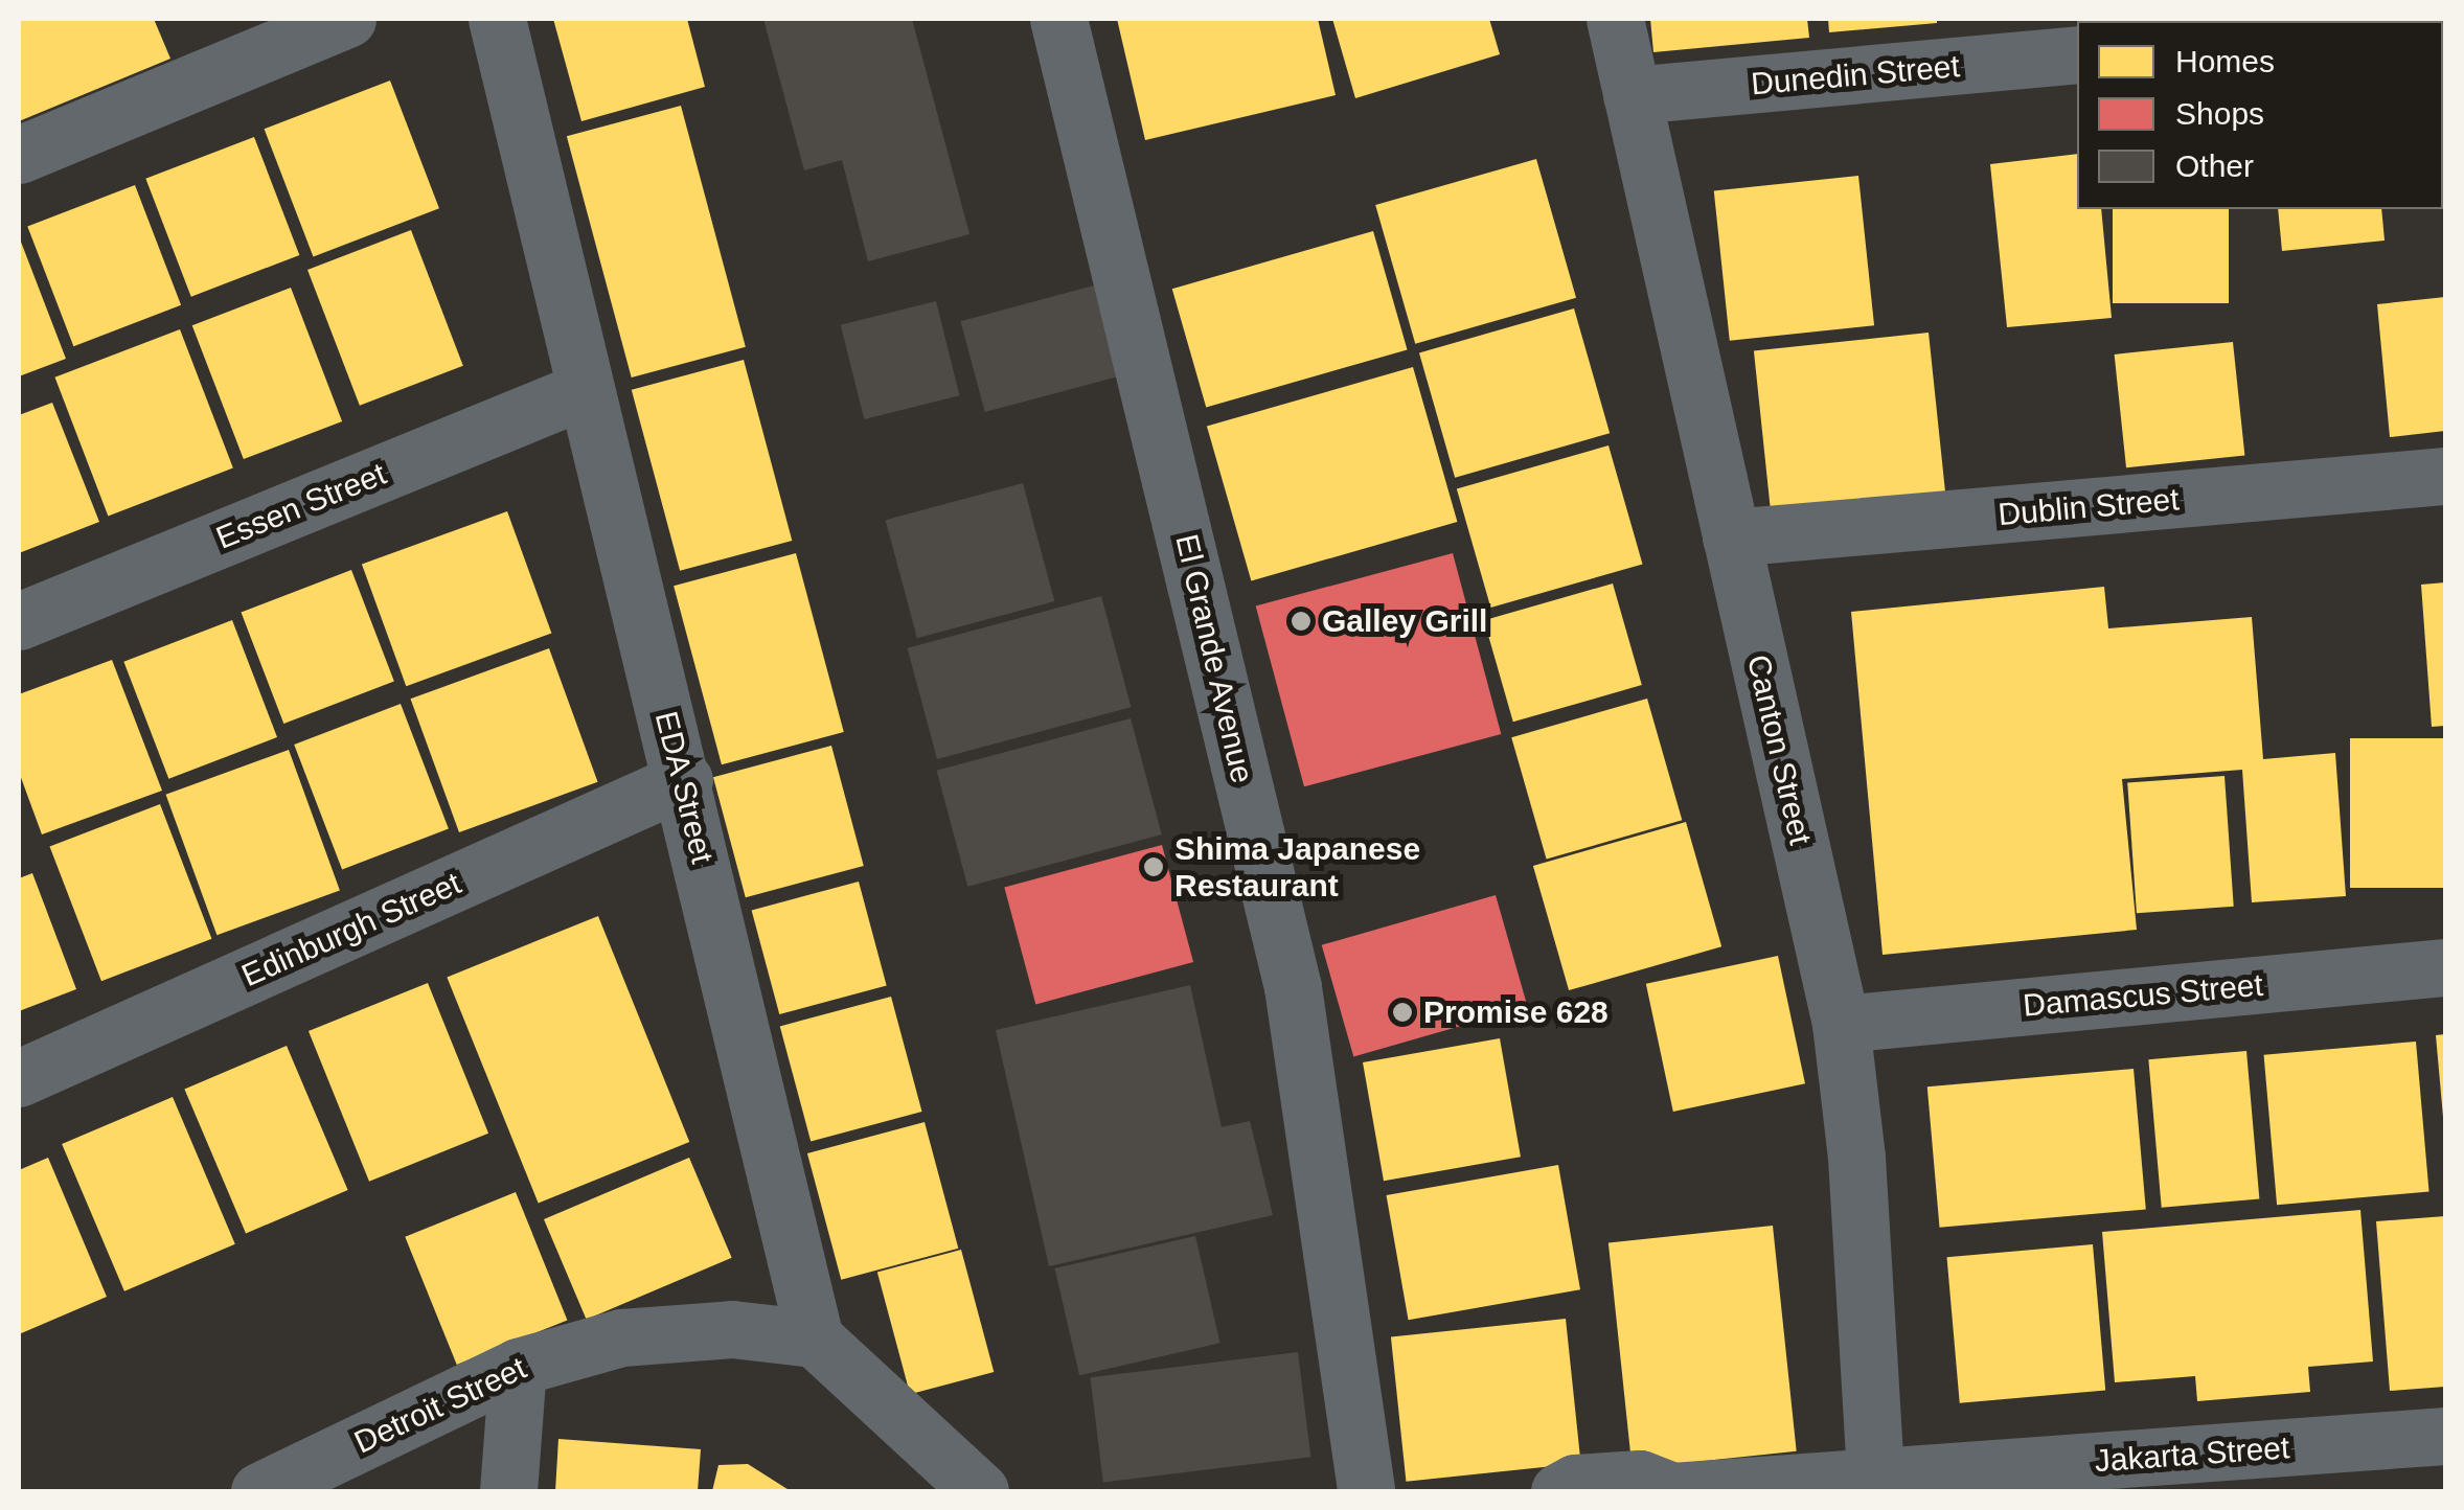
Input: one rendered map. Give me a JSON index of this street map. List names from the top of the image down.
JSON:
{
  "streets": {
    "street": [
      "Dunedin Street",
      "Essen Street",
      "Dublin Street",
      "El Grande Avenue",
      "Canton Street",
      "EDA Street",
      "Edinburgh Street",
      "Damascus Street",
      "Detroit Street",
      "Jakarta Street"
    ]
  },
  "crossings": [
    ["Dunedin Street", "Canton Street"],
    ["Essen Street", "EDA Street"],
    ["Dublin Street", "Canton Street"],
    ["Canton Street", "Damascus Street"],
    ["Canton Street", "Jakarta Street"],
    ["EDA Street", "Edinburgh Street"],
    ["EDA Street", "Detroit Street"]
  ],
  "places": ["Galley Grill", "Shima Japanese Restaurant", "Promise 628"],
  "legend": ["Homes", "Shops", "Other"]
}
